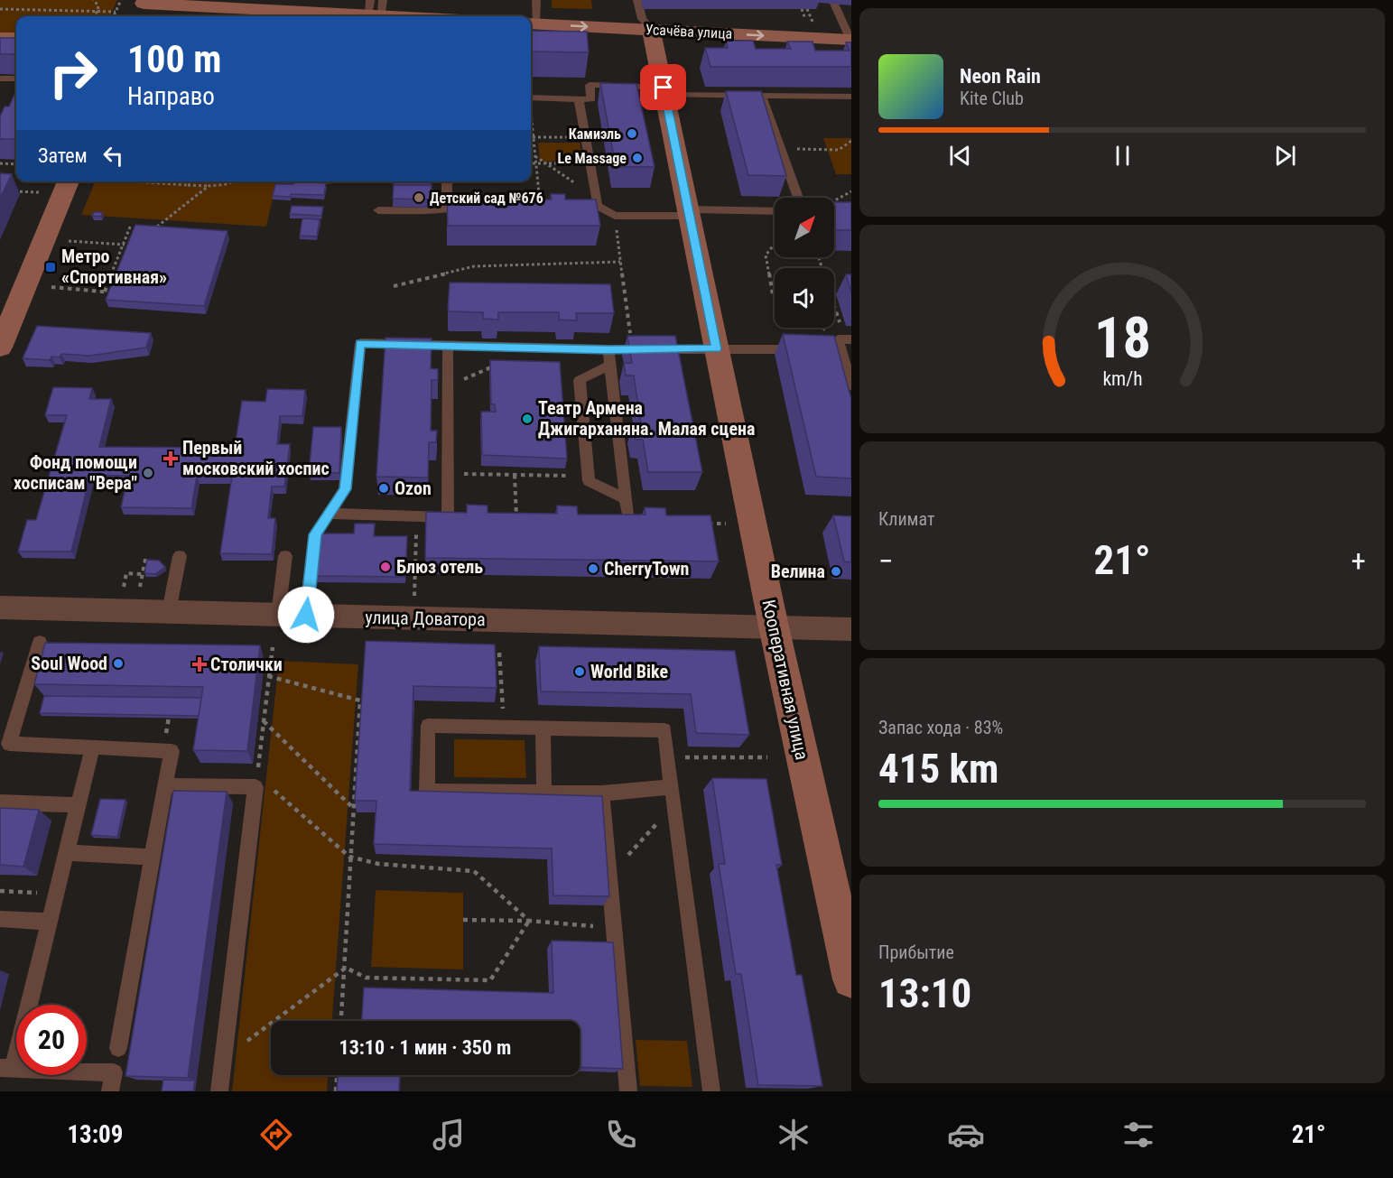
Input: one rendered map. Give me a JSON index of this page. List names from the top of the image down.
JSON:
{
  "streets": {
    "street": ["Усачёва улица", "улица Доватора", "Кооперативная улица"]
  },
  "crossings": [
    ["Усачёва улица", "Кооперативная улица"],
    ["улица Доватора", "Кооперативная улица"]
  ],
  "one_way": ["Усачёва улица"],
  "places": {
    "other": [
      "Камиэль",
      "Le Massage",
      "Детский сад №676",
      "Театр Армена Джигарханяна. Малая сцена",
      "Фонд помощи хосписам \"Вера\"",
      "Ozon",
      "Блюз отель",
      "CherryTown",
      "Велина",
      "Soul Wood",
      "World Bike"
    ],
    "transit": ["Метро «Спортивная»"],
    "health": ["Первый московский хоспис", "Столички"]
  },
  "north": "top right",
  "page": {
    "turn": ["100 m", "Направо"],
    "song": ["Neon Rain", "Kite Club"],
    "then": "Затем",
    "tile": [
      "Климат",
      ["Запас хода · 83%", "415 km"],
      ["Прибытие", "13:10"]
    ],
    "heat": ["−", "21°", "+"],
    "limit": "20",
    "trip": "13:10 · 1 мин · 350 m",
    "tabs": ["13:09", "21°"],
    "gauge": ["18", "km/h"]
  }
}
